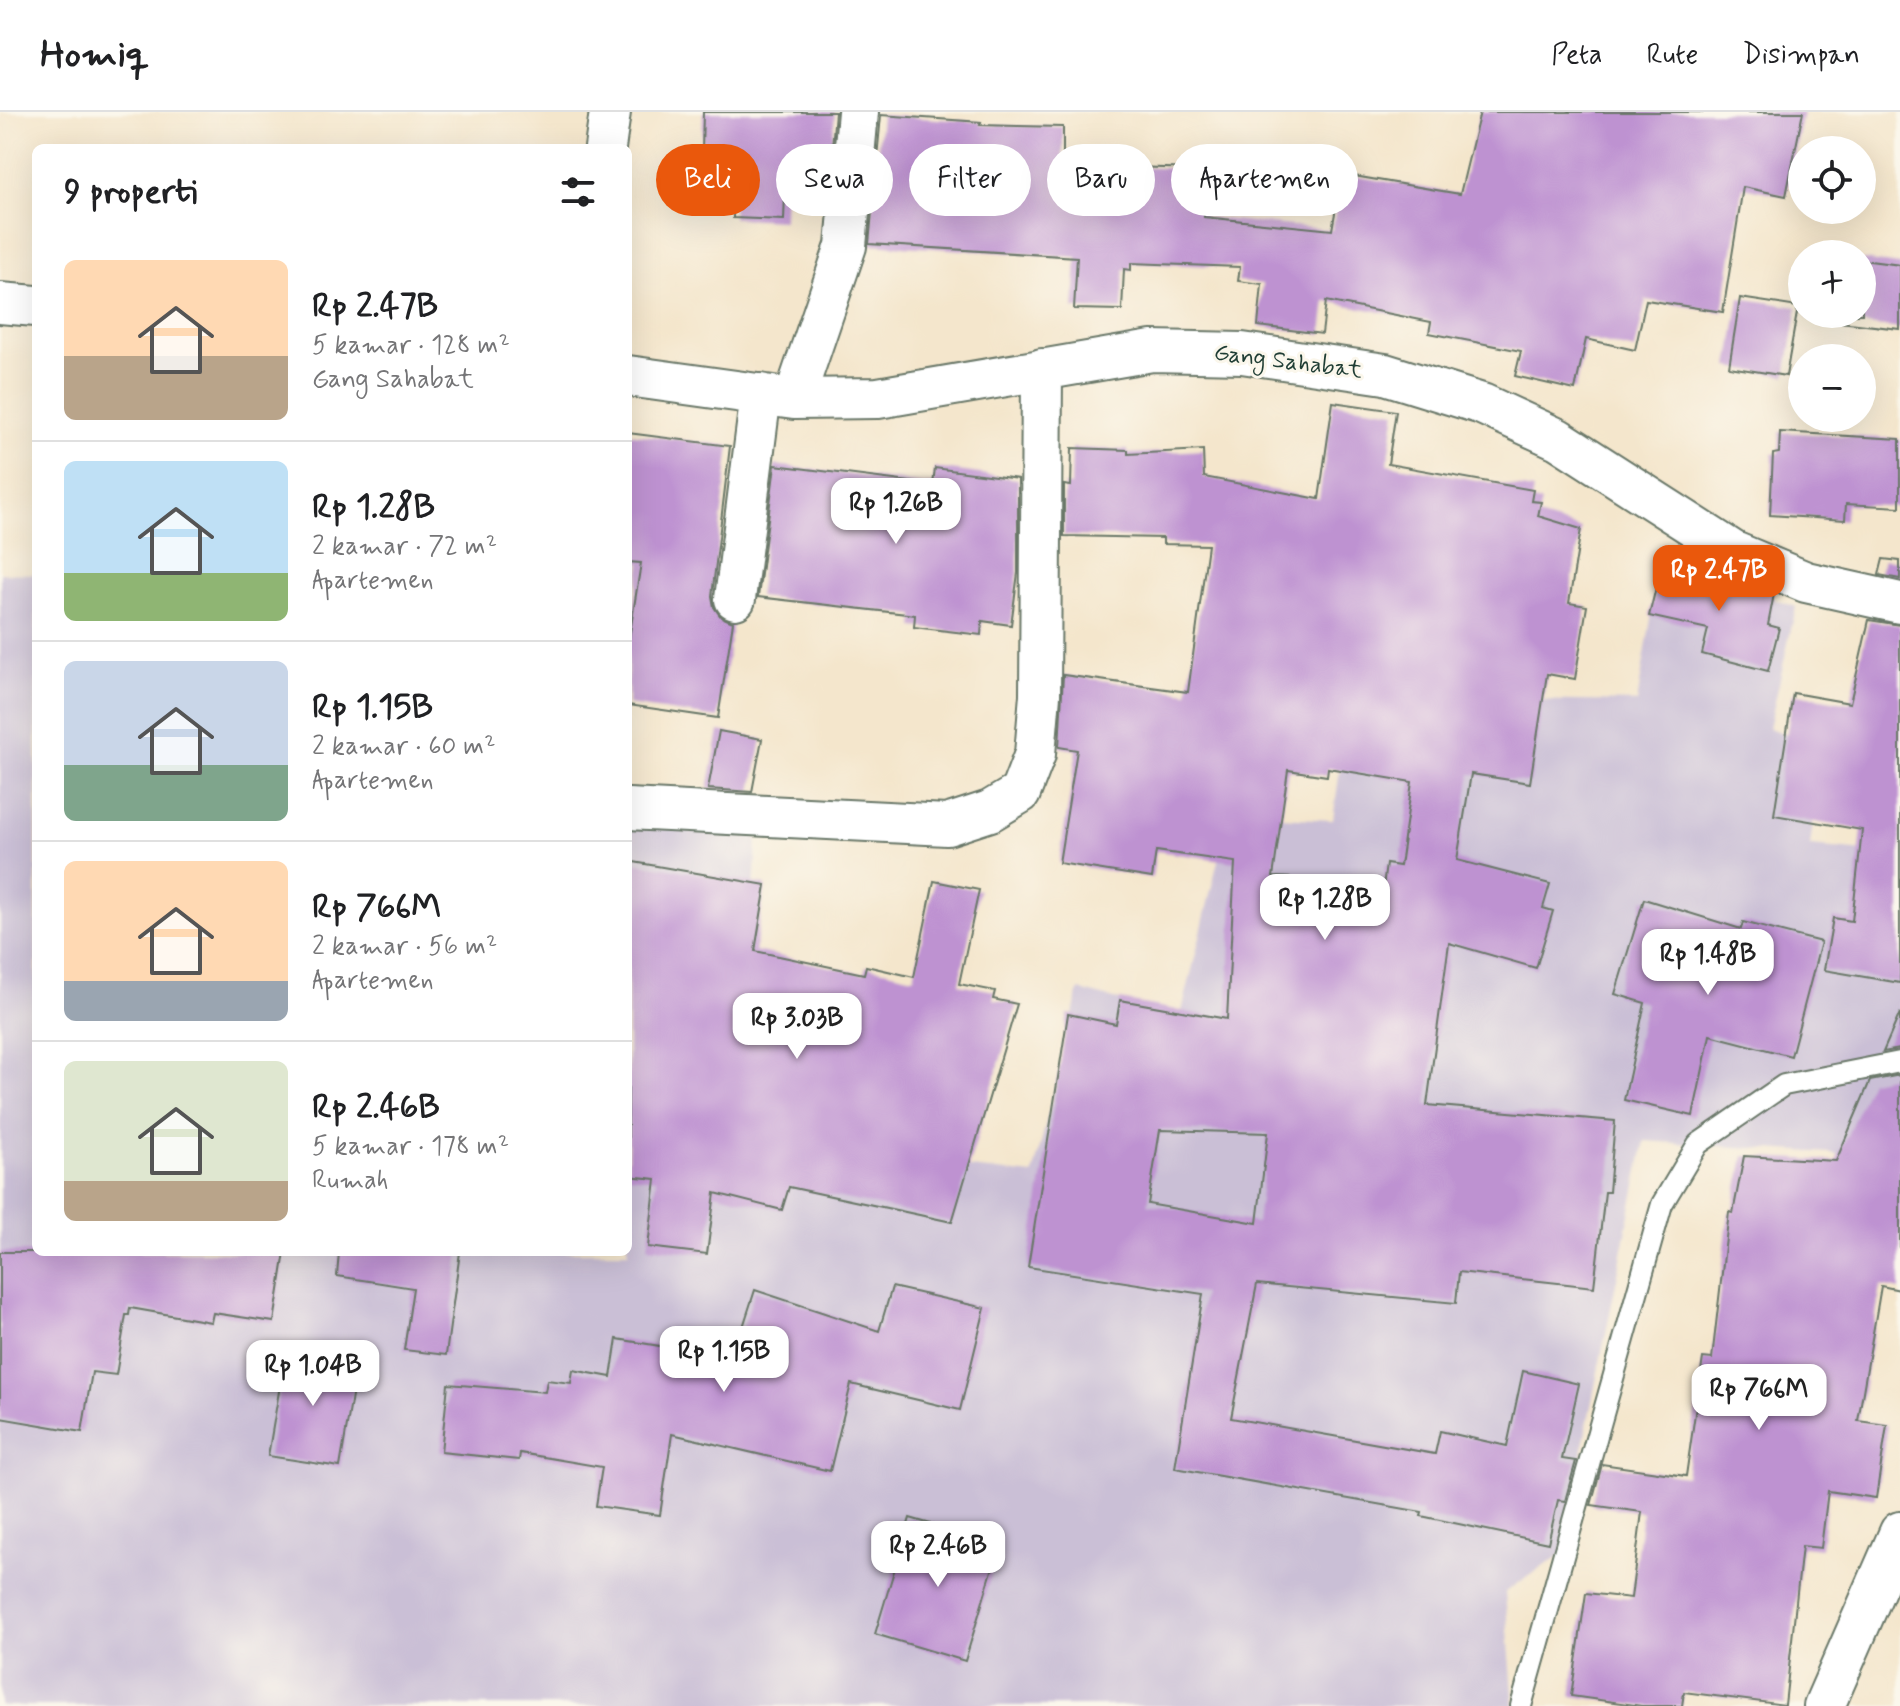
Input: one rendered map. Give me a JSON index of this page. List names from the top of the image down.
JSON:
{
  "streets": {
    "street": ["Gang Sahabat"]
  },
  "page": {
    "header": "Homiq",
    "nav": ["Peta", "Rute", "Disimpan"],
    "map_buttons": ["+", "−"],
    "chip": [
      "Beli",
      "Sewa",
      "Filter",
      "Baru",
      "Apartemen"
    ],
    "heading": "9 properti",
    "list": [
      {
        "name": "Rp 2.47B",
        "note": "5 kamar · 128 m² · Gang Sahabat"
      },
      {
        "name": "Rp 1.28B",
        "note": "2 kamar · 72 m² · Apartemen"
      },
      {
        "name": "Rp 1.15B",
        "note": "2 kamar · 60 m² · Apartemen"
      },
      {
        "name": "Rp 766M",
        "note": "2 kamar · 56 m² · Apartemen"
      },
      {
        "name": "Rp 2.46B",
        "note": "5 kamar · 178 m² · Rumah"
      }
    ],
    "price": [
      "Rp 1.26B",
      "Rp 2.47B",
      "Rp 1.28B",
      "Rp 1.48B",
      "Rp 3.03B",
      "Rp 1.15B",
      "Rp 1.04B",
      "Rp 766M",
      "Rp 2.46B"
    ]
  }
}
